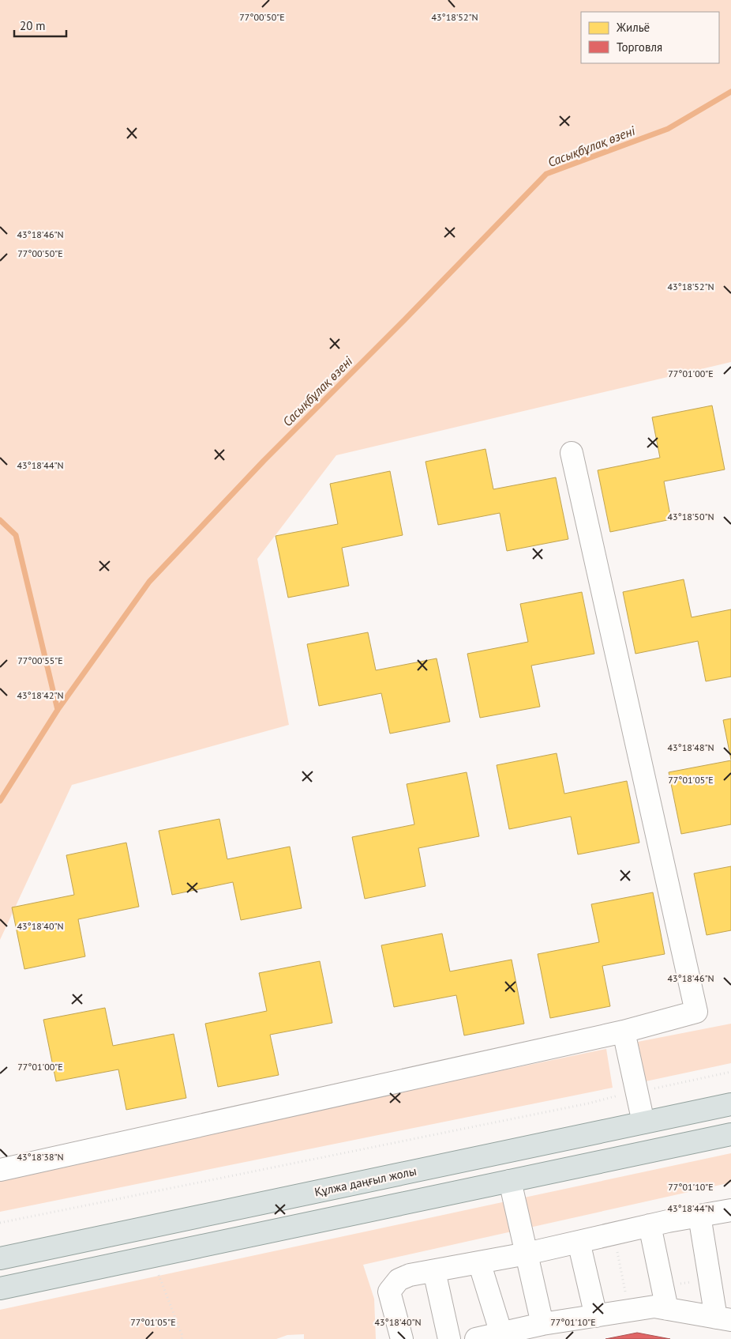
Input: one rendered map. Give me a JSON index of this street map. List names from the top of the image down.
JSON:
{
  "streets": {
    "main road": ["Құлжа даңғыл жолы"]
  },
  "water": ["Сасықбұлақ өзені"],
  "legend": ["Жильё", "Торговля"],
  "scale_bar": "20 m",
  "coordinates": [
    "77°00'50\"E",
    "43°18'52\"N",
    "43°18'46\"N",
    "77°01'00\"E",
    "43°18'44\"N",
    "43°18'50\"N",
    "77°00'55\"E",
    "43°18'42\"N",
    "43°18'48\"N",
    "77°01'05\"E",
    "43°18'40\"N",
    "43°18'38\"N",
    "77°01'10\"E"
  ]
}
